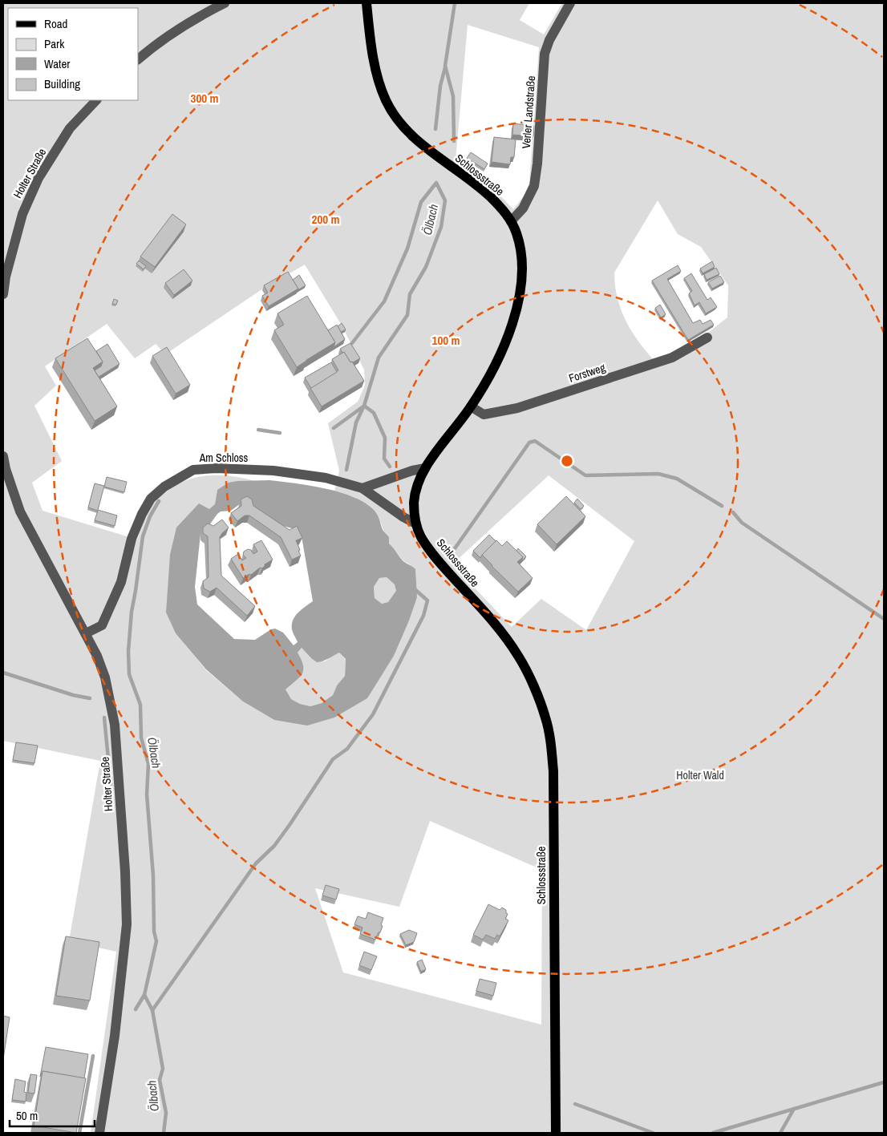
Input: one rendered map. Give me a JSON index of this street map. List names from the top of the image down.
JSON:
{
  "streets": {
    "main road": ["Schlossstraße"],
    "street": [
      "Verler Landstraße",
      "Holter Straße",
      "Forstweg",
      "Am Schloss"
    ]
  },
  "crossings": [
    ["Verler Landstraße", "Schlossstraße"],
    ["Holter Straße", "Am Schloss"],
    ["Schlossstraße", "Forstweg"],
    ["Schlossstraße", "Am Schloss"]
  ],
  "water": ["Ölbach"],
  "parks": ["Holter Wald"],
  "legend": [
    "Road",
    "Park",
    "Water",
    "Building"
  ],
  "scale_bar": "50 m",
  "rings": ["300 m", "200 m", "100 m"]
}
